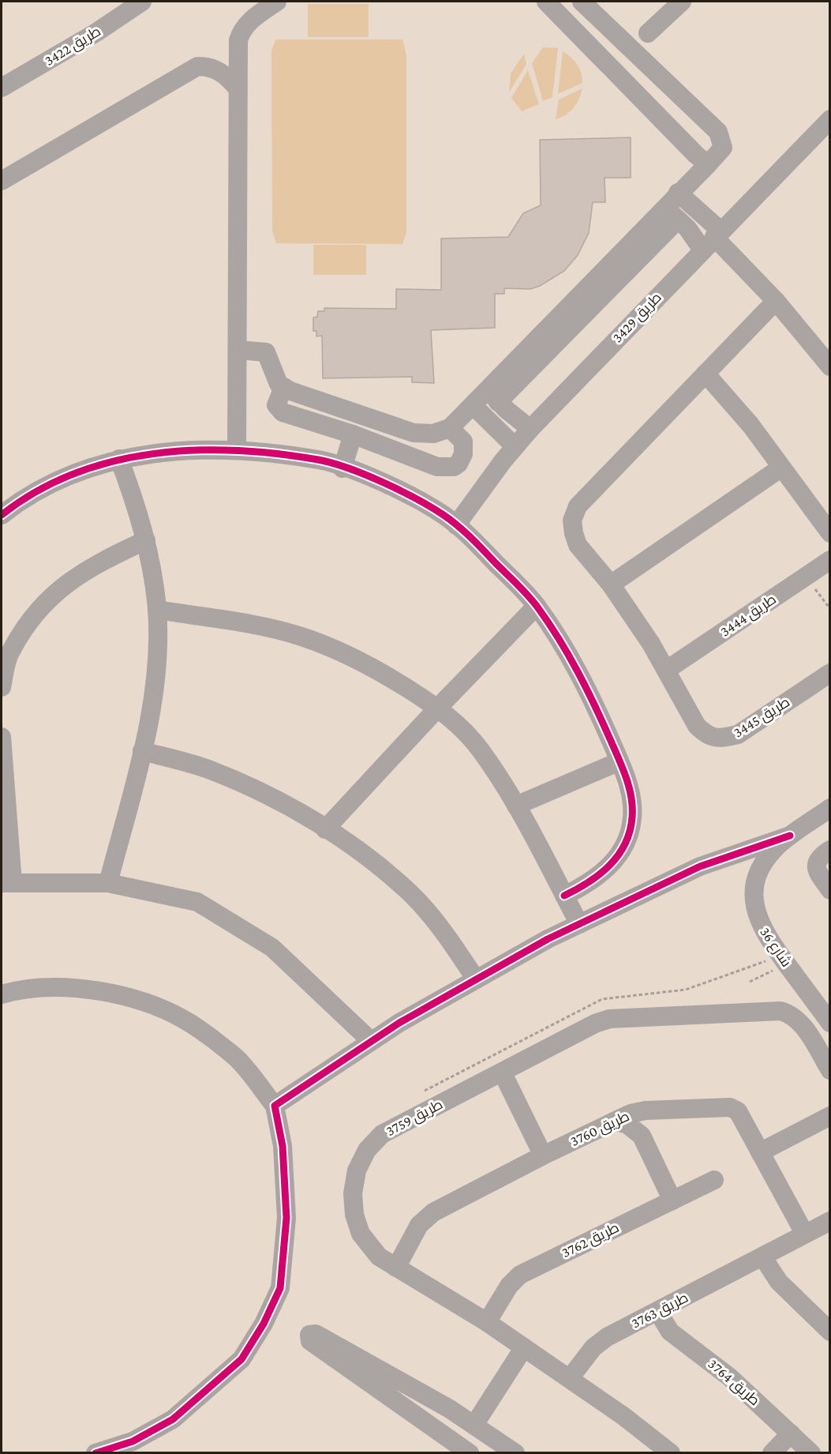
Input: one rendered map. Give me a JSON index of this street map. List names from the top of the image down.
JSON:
{
  "streets": {
    "street": [
      "طريق 3422",
      "طريق 3429",
      "طريق 3444",
      "طريق 3445",
      "شارع 36",
      "طريق 3759",
      "طريق 3760",
      "طريق 3762",
      "طريق 3763",
      "طريق 3764"
    ]
  },
  "crossings": [
    ["طريق 3444", "طريق 3445"],
    ["طريق 3759", "طريق 3760"],
    ["طريق 3759", "طريق 3762"],
    ["طريق 3759", "طريق 3763"],
    ["طريق 3760", "طريق 3763"],
    ["طريق 3763", "طريق 3764"]
  ]
}
